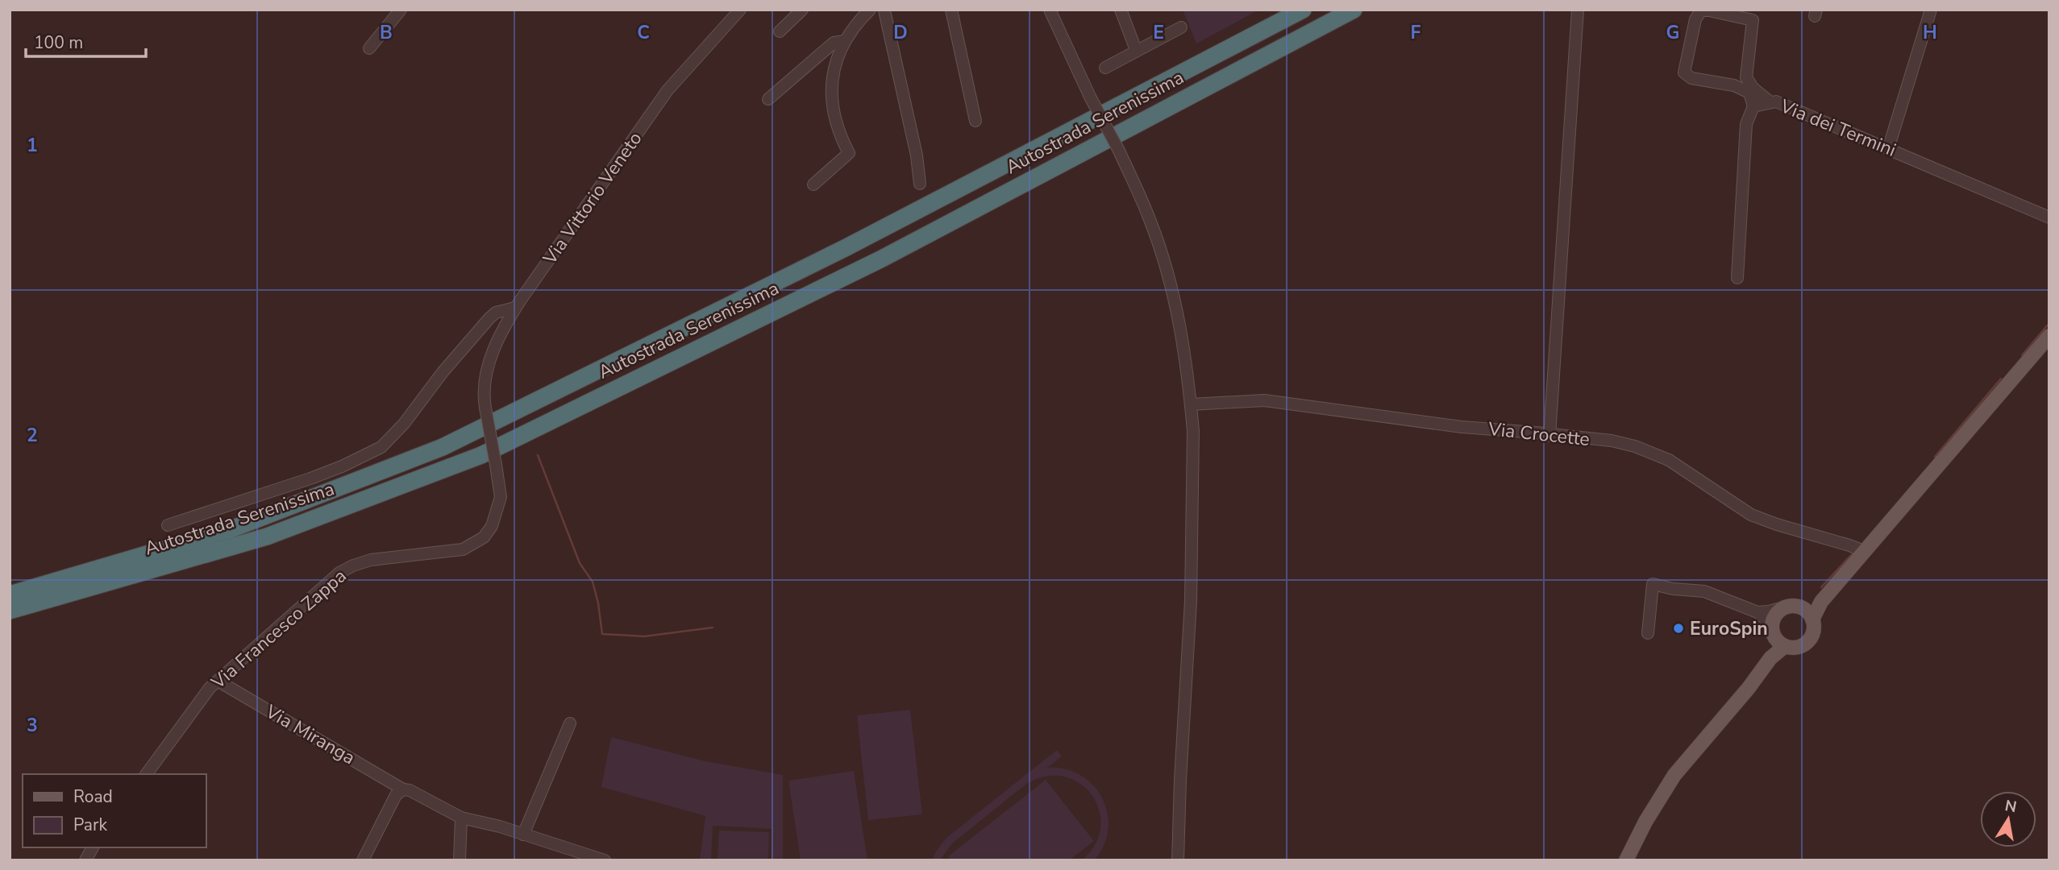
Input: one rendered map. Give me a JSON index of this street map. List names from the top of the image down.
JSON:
{
  "streets": {
    "highway": ["Autostrada Serenissima"],
    "street": [
      "Via dei Termini",
      "Via Vittorio Veneto",
      "Via Crocette",
      "Via Francesco Zappa",
      "Via Miranga"
    ]
  },
  "crossings": [
    ["Via Vittorio Veneto", "Via Francesco Zappa"],
    ["Via Francesco Zappa", "Via Miranga"]
  ],
  "places": ["EuroSpin"],
  "legend": ["Road", "Park"],
  "scale_bar": "100 m",
  "north": "top",
  "grid": {
    "columns": [
      "B",
      "C",
      "D",
      "E",
      "F",
      "G",
      "H"
    ],
    "rows": ["1", "2", "3"]
  }
}
